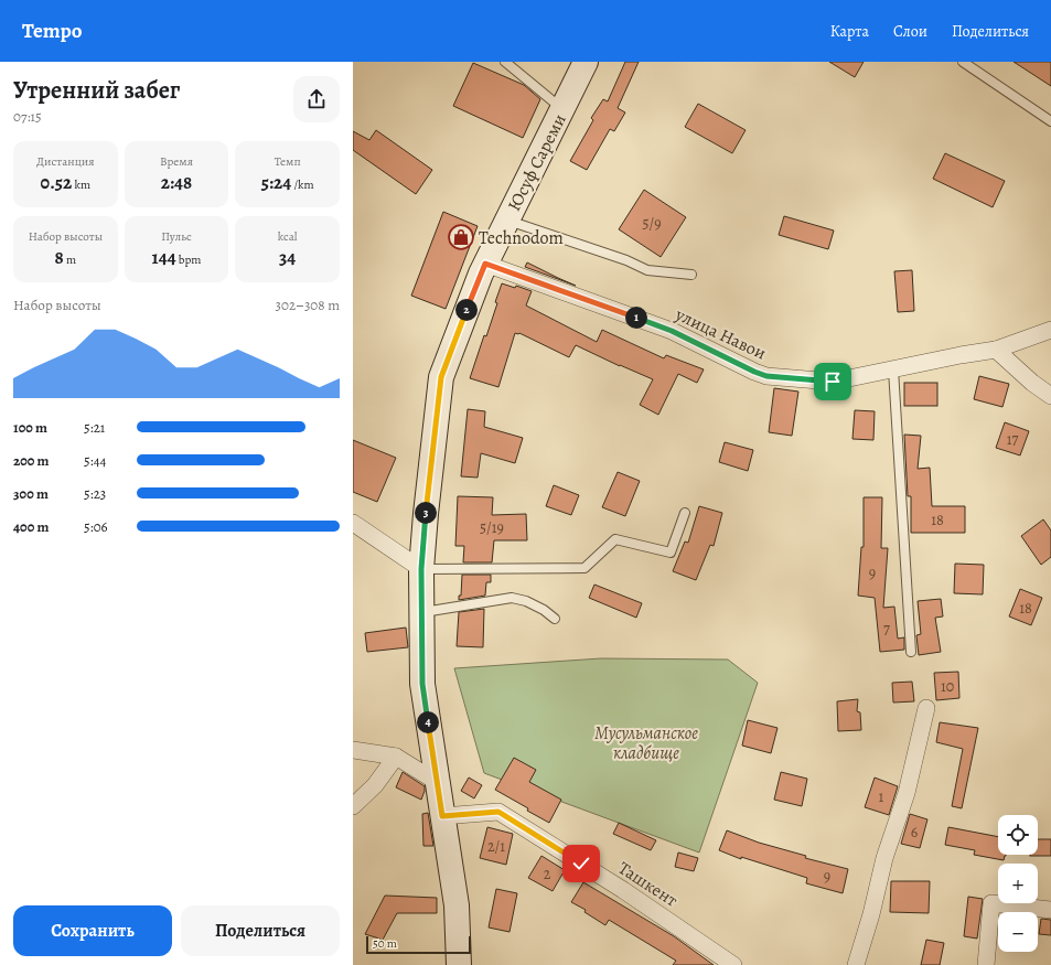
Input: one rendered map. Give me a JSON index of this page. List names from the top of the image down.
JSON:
{
  "streets": {
    "main road": ["Юсуф Сареми"],
    "street": ["улица Навои", "Ташкент"]
  },
  "crossings": [
    ["Юсуф Сареми", "улица Навои"],
    ["Юсуф Сареми", "Ташкент"]
  ],
  "parks": ["Мусульманское кладбище"],
  "places": {
    "shop": ["Technodom"]
  },
  "house_numbers": [
    "5/9",
    "17",
    "18",
    "5/19",
    "9",
    "18",
    "7",
    "10",
    "1",
    "6",
    "2/1",
    "2",
    "9"
  ],
  "scale_bar": "50 m",
  "page": {
    "header": "Tempo",
    "nav": ["Карта", "Слои", "Поделиться"],
    "heading": ["Утренний забег", "07:15"],
    "stats": [
      ["Дистанция", "0.52 km"],
      ["Время", "2:48"],
      ["Темп", "5:24 /km"],
      ["Набор высоты", "8 m"],
      ["Пульс", "144 bpm"],
      ["kcal", "34"]
    ],
    "chart": ["Набор высоты", "302–308 m"],
    "pins": [
      "2",
      "1",
      "3",
      "4"
    ],
    "list": [
      {
        "name": "100 m",
        "note": "5:21"
      },
      {
        "name": "200 m",
        "note": "5:44"
      },
      {
        "name": "300 m",
        "note": "5:23"
      },
      {
        "name": "400 m",
        "note": "5:06"
      }
    ],
    "map_buttons": ["+", "−"],
    "buttons": ["Сохранить", "Поделиться"],
    "scale": "50 m"
  }
}
